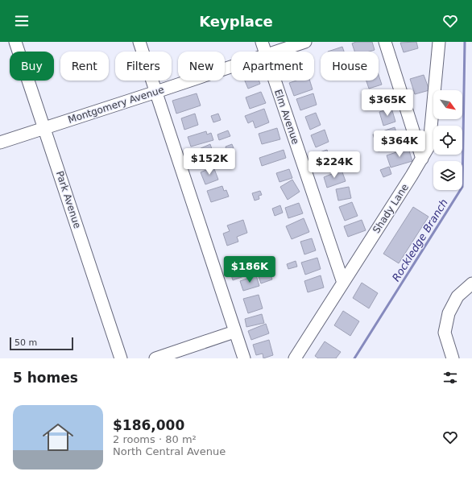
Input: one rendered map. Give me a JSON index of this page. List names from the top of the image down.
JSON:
{
  "streets": {
    "street": [
      "Montgomery Avenue",
      "Elm Avenue",
      "Park Avenue",
      "Shady Lane"
    ]
  },
  "crossings": [
    ["Montgomery Avenue", "Park Avenue"],
    ["Elm Avenue", "Shady Lane"]
  ],
  "water": ["Rockledge Branch"],
  "scale_bar": "50 m",
  "north": "bottom right",
  "page": {
    "header": "Keyplace",
    "chip": [
      "Buy",
      "Rent",
      "Filters",
      "New",
      "Apartment",
      "House"
    ],
    "price": [
      "$365K",
      "$364K",
      "$152K",
      "$224K",
      "$186K"
    ],
    "scale": "50 m",
    "heading": "5 homes",
    "list": [
      {
        "name": "$186,000",
        "note": "2 rooms · 80 m² · North Central Avenue"
      }
    ]
  }
}
